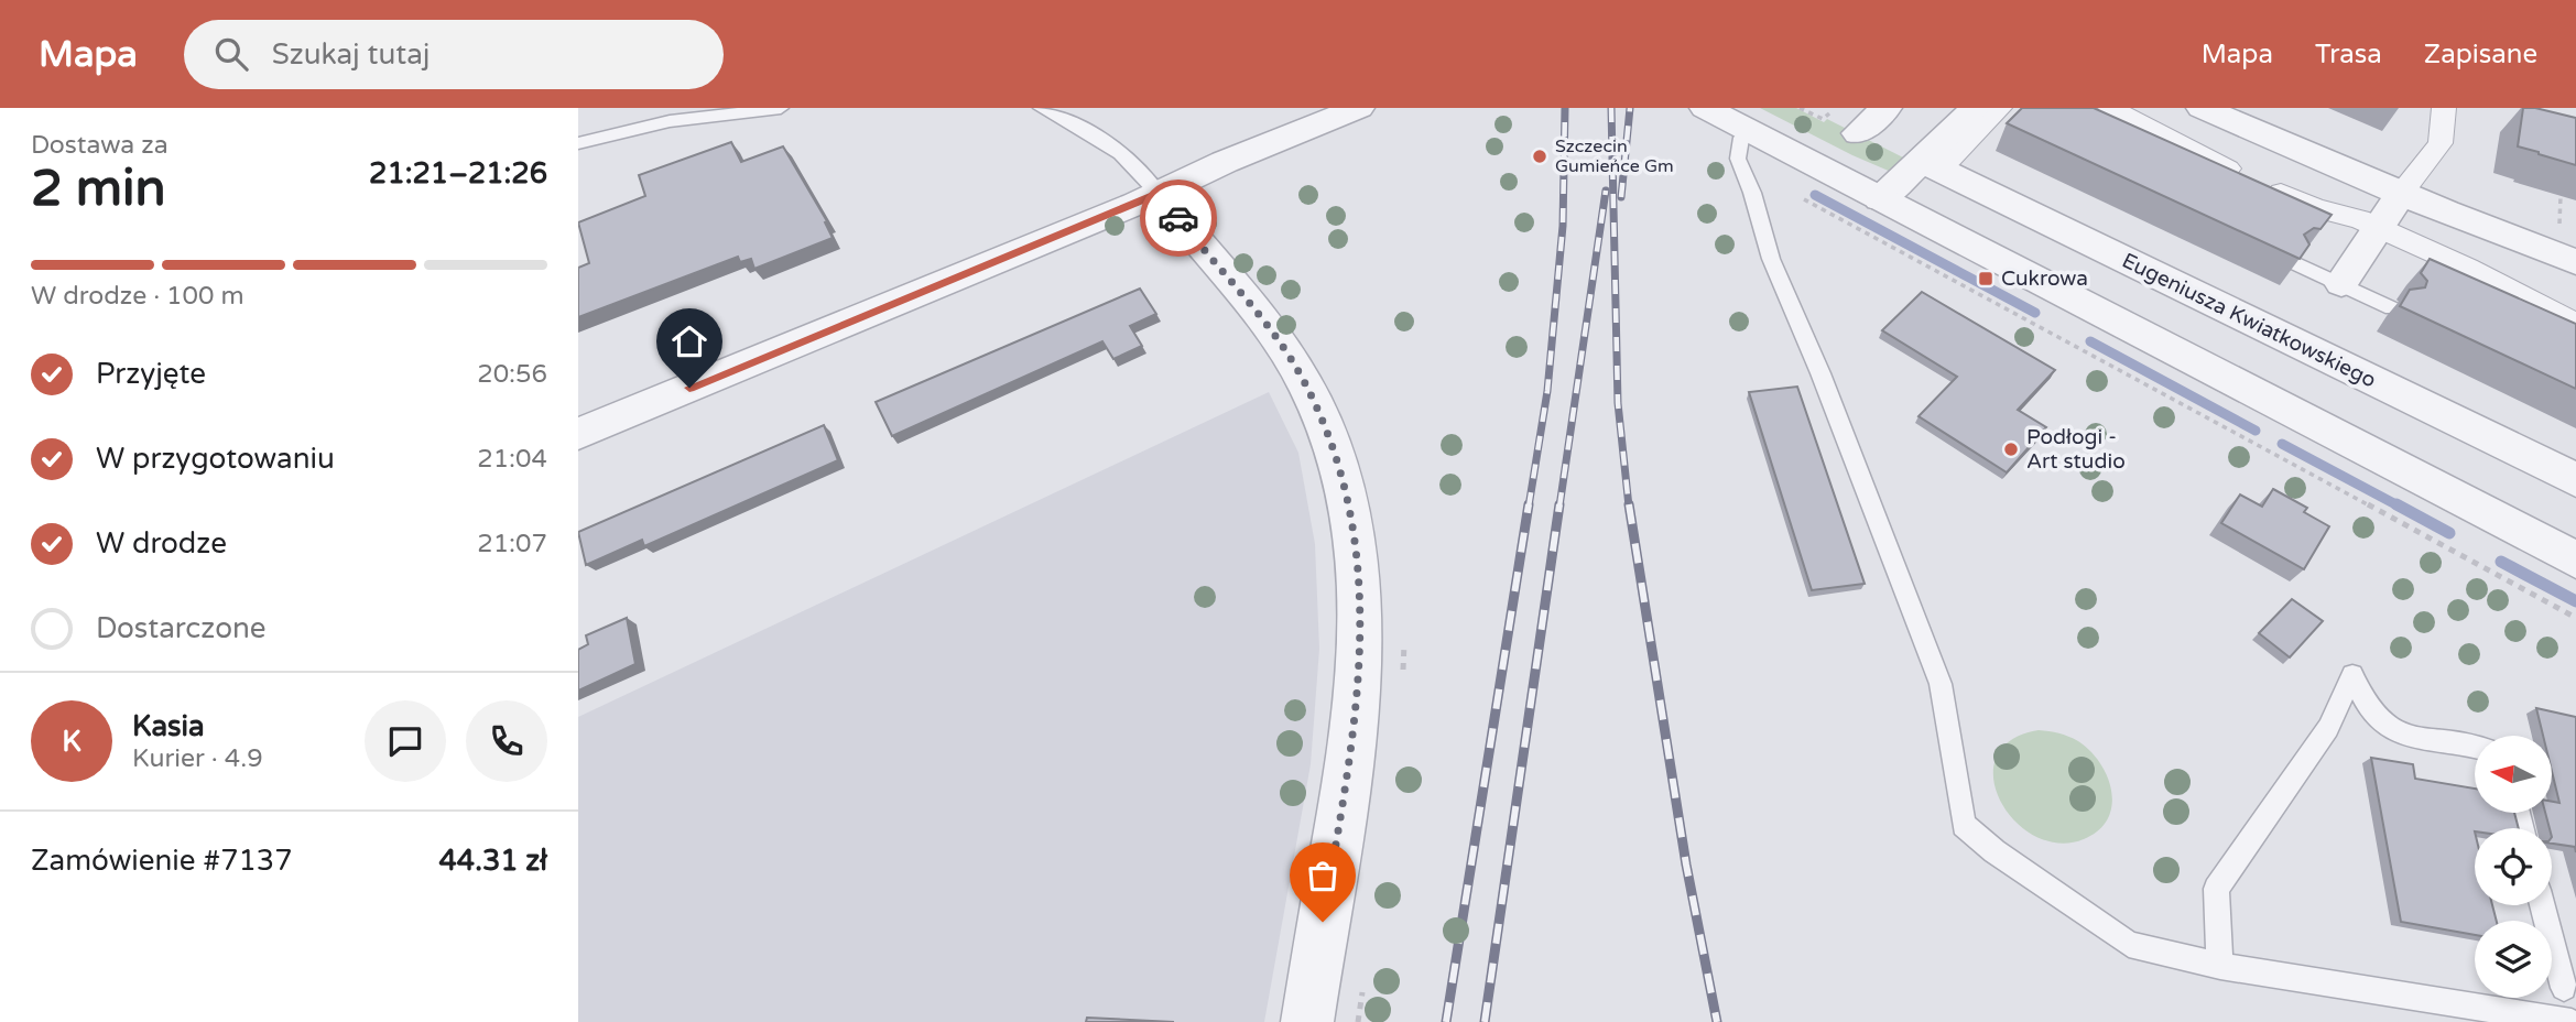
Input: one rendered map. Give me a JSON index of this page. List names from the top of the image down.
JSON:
{
  "streets": {
    "street": ["Eugeniusza Kwiatkowskiego"]
  },
  "places": {
    "other": ["Szczecin Gumieńce Gm", "Podłogi - Art studio"],
    "transit": ["Cukrowa"]
  },
  "north": "left",
  "page": {
    "header": "Mapa",
    "search": "Szukaj tutaj",
    "nav": ["Mapa", "Trasa", "Zapisane"],
    "heading": ["2 min", "Dostawa za", "21:21–21:26"],
    "panel": [
      "Kasia",
      "Kurier · 4.9",
      "Zamówienie #7137",
      "44.31 zł"
    ],
    "bar": "W drodze · 100 m",
    "list": [
      ["Przyjęte", "20:56"],
      ["W przygotowaniu", "21:04"],
      ["W drodze", "21:07"],
      "Dostarczone"
    ],
    "round": "K"
  }
}
